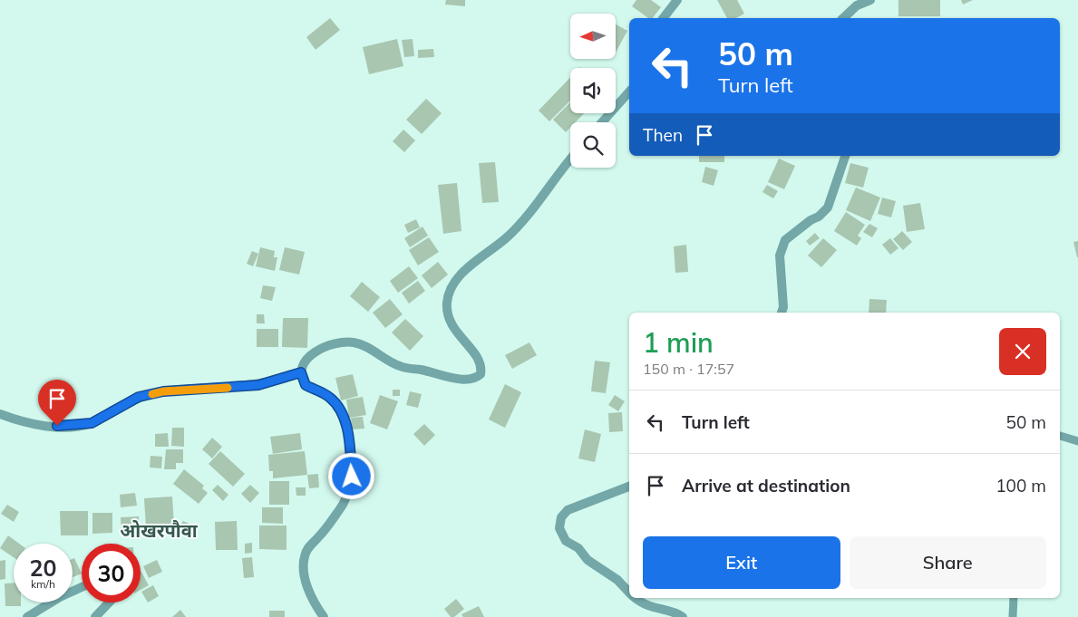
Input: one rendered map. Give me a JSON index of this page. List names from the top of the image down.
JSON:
{
  "districts": ["ओखरपौवा"],
  "north": "left",
  "page": {
    "turn": ["50 m", "Turn left"],
    "then": "Then",
    "heading": ["1 min", "150 m · 17:57"],
    "list": [
      {
        "name": "Turn left",
        "value": "50 m"
      },
      {
        "name": "Arrive at destination",
        "value": "100 m"
      }
    ],
    "buttons": ["Exit", "Share"],
    "speed": "20 km/h",
    "limit": "30"
  }
}
